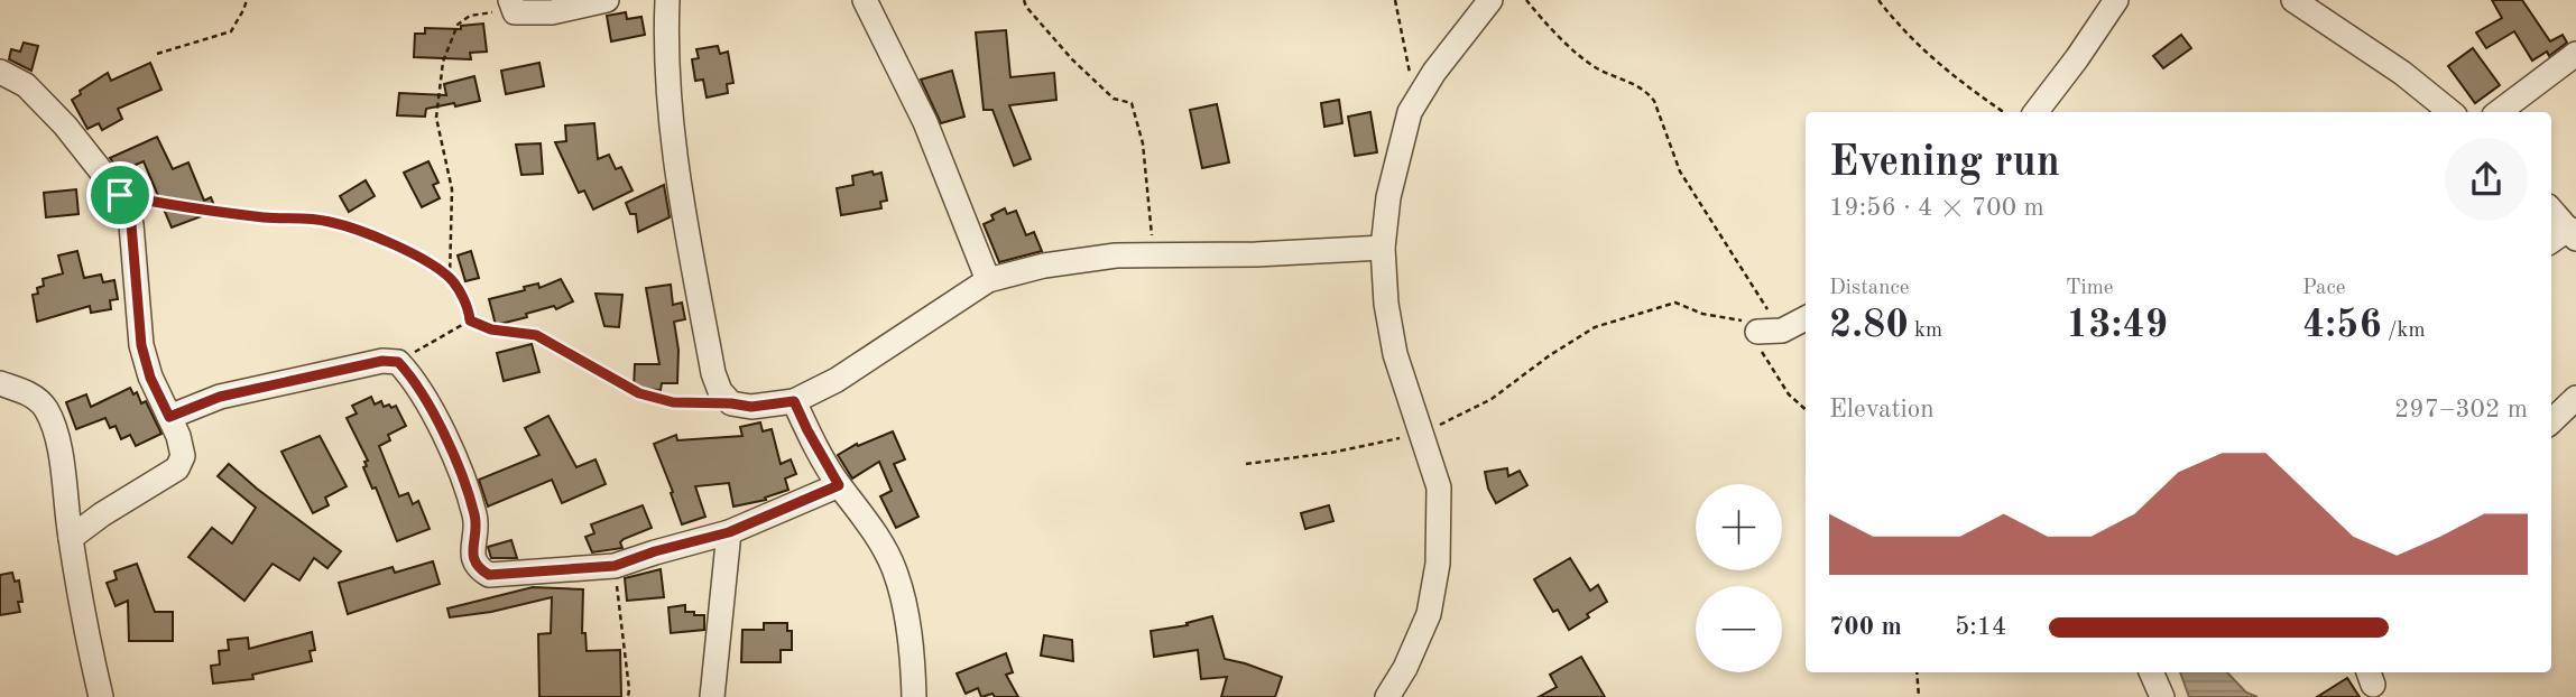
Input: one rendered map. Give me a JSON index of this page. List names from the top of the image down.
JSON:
{
  "page": {
    "heading": ["Evening run", "19:56 · 4 × 700 m"],
    "stats": [
      ["Distance", "2.80 km"],
      ["Time", "13:49"],
      ["Pace", "4:56 /km"]
    ],
    "chart": ["Elevation", "297–302 m"],
    "map_buttons": ["+", "−"],
    "list": [
      {
        "name": "700 m",
        "note": "5:14"
      }
    ]
  }
}
